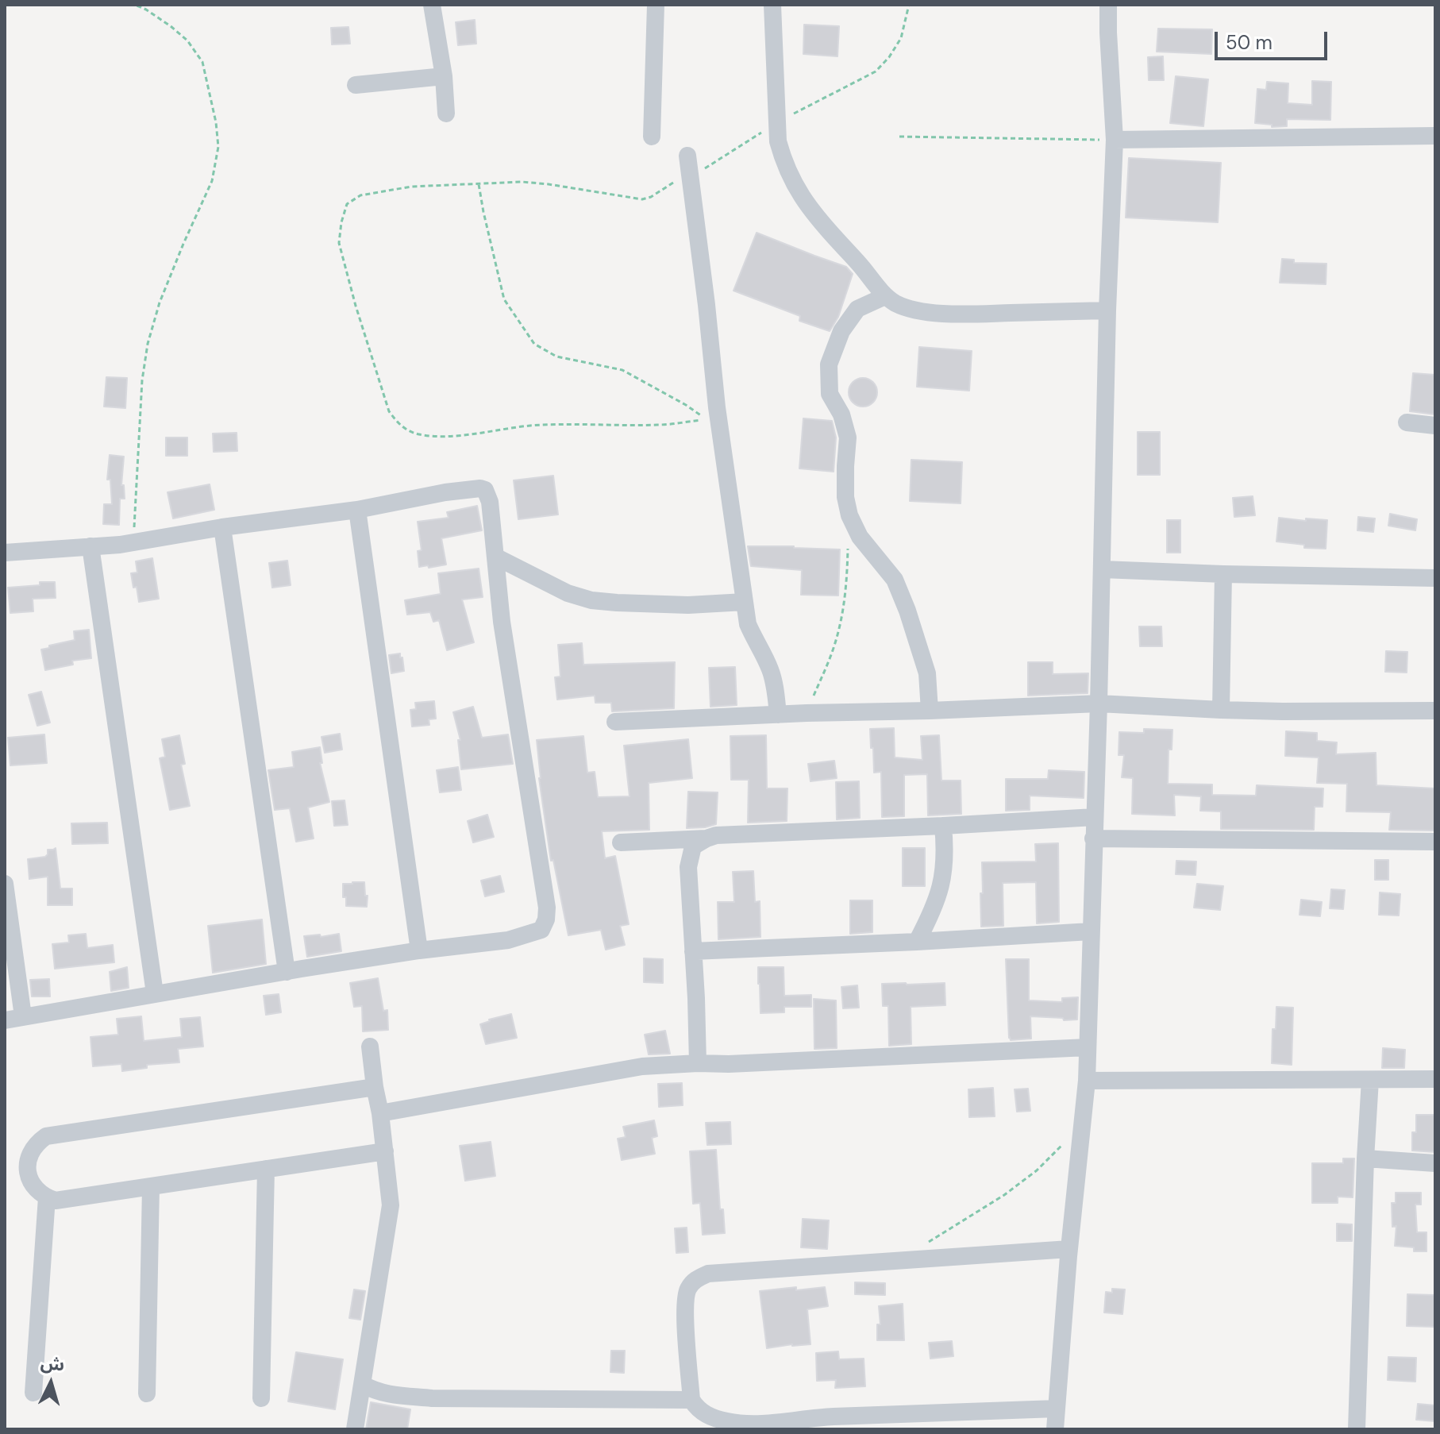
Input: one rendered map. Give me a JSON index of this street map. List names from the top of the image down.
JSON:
{
  "scale_bar": "50 m",
  "north": "top"
}
